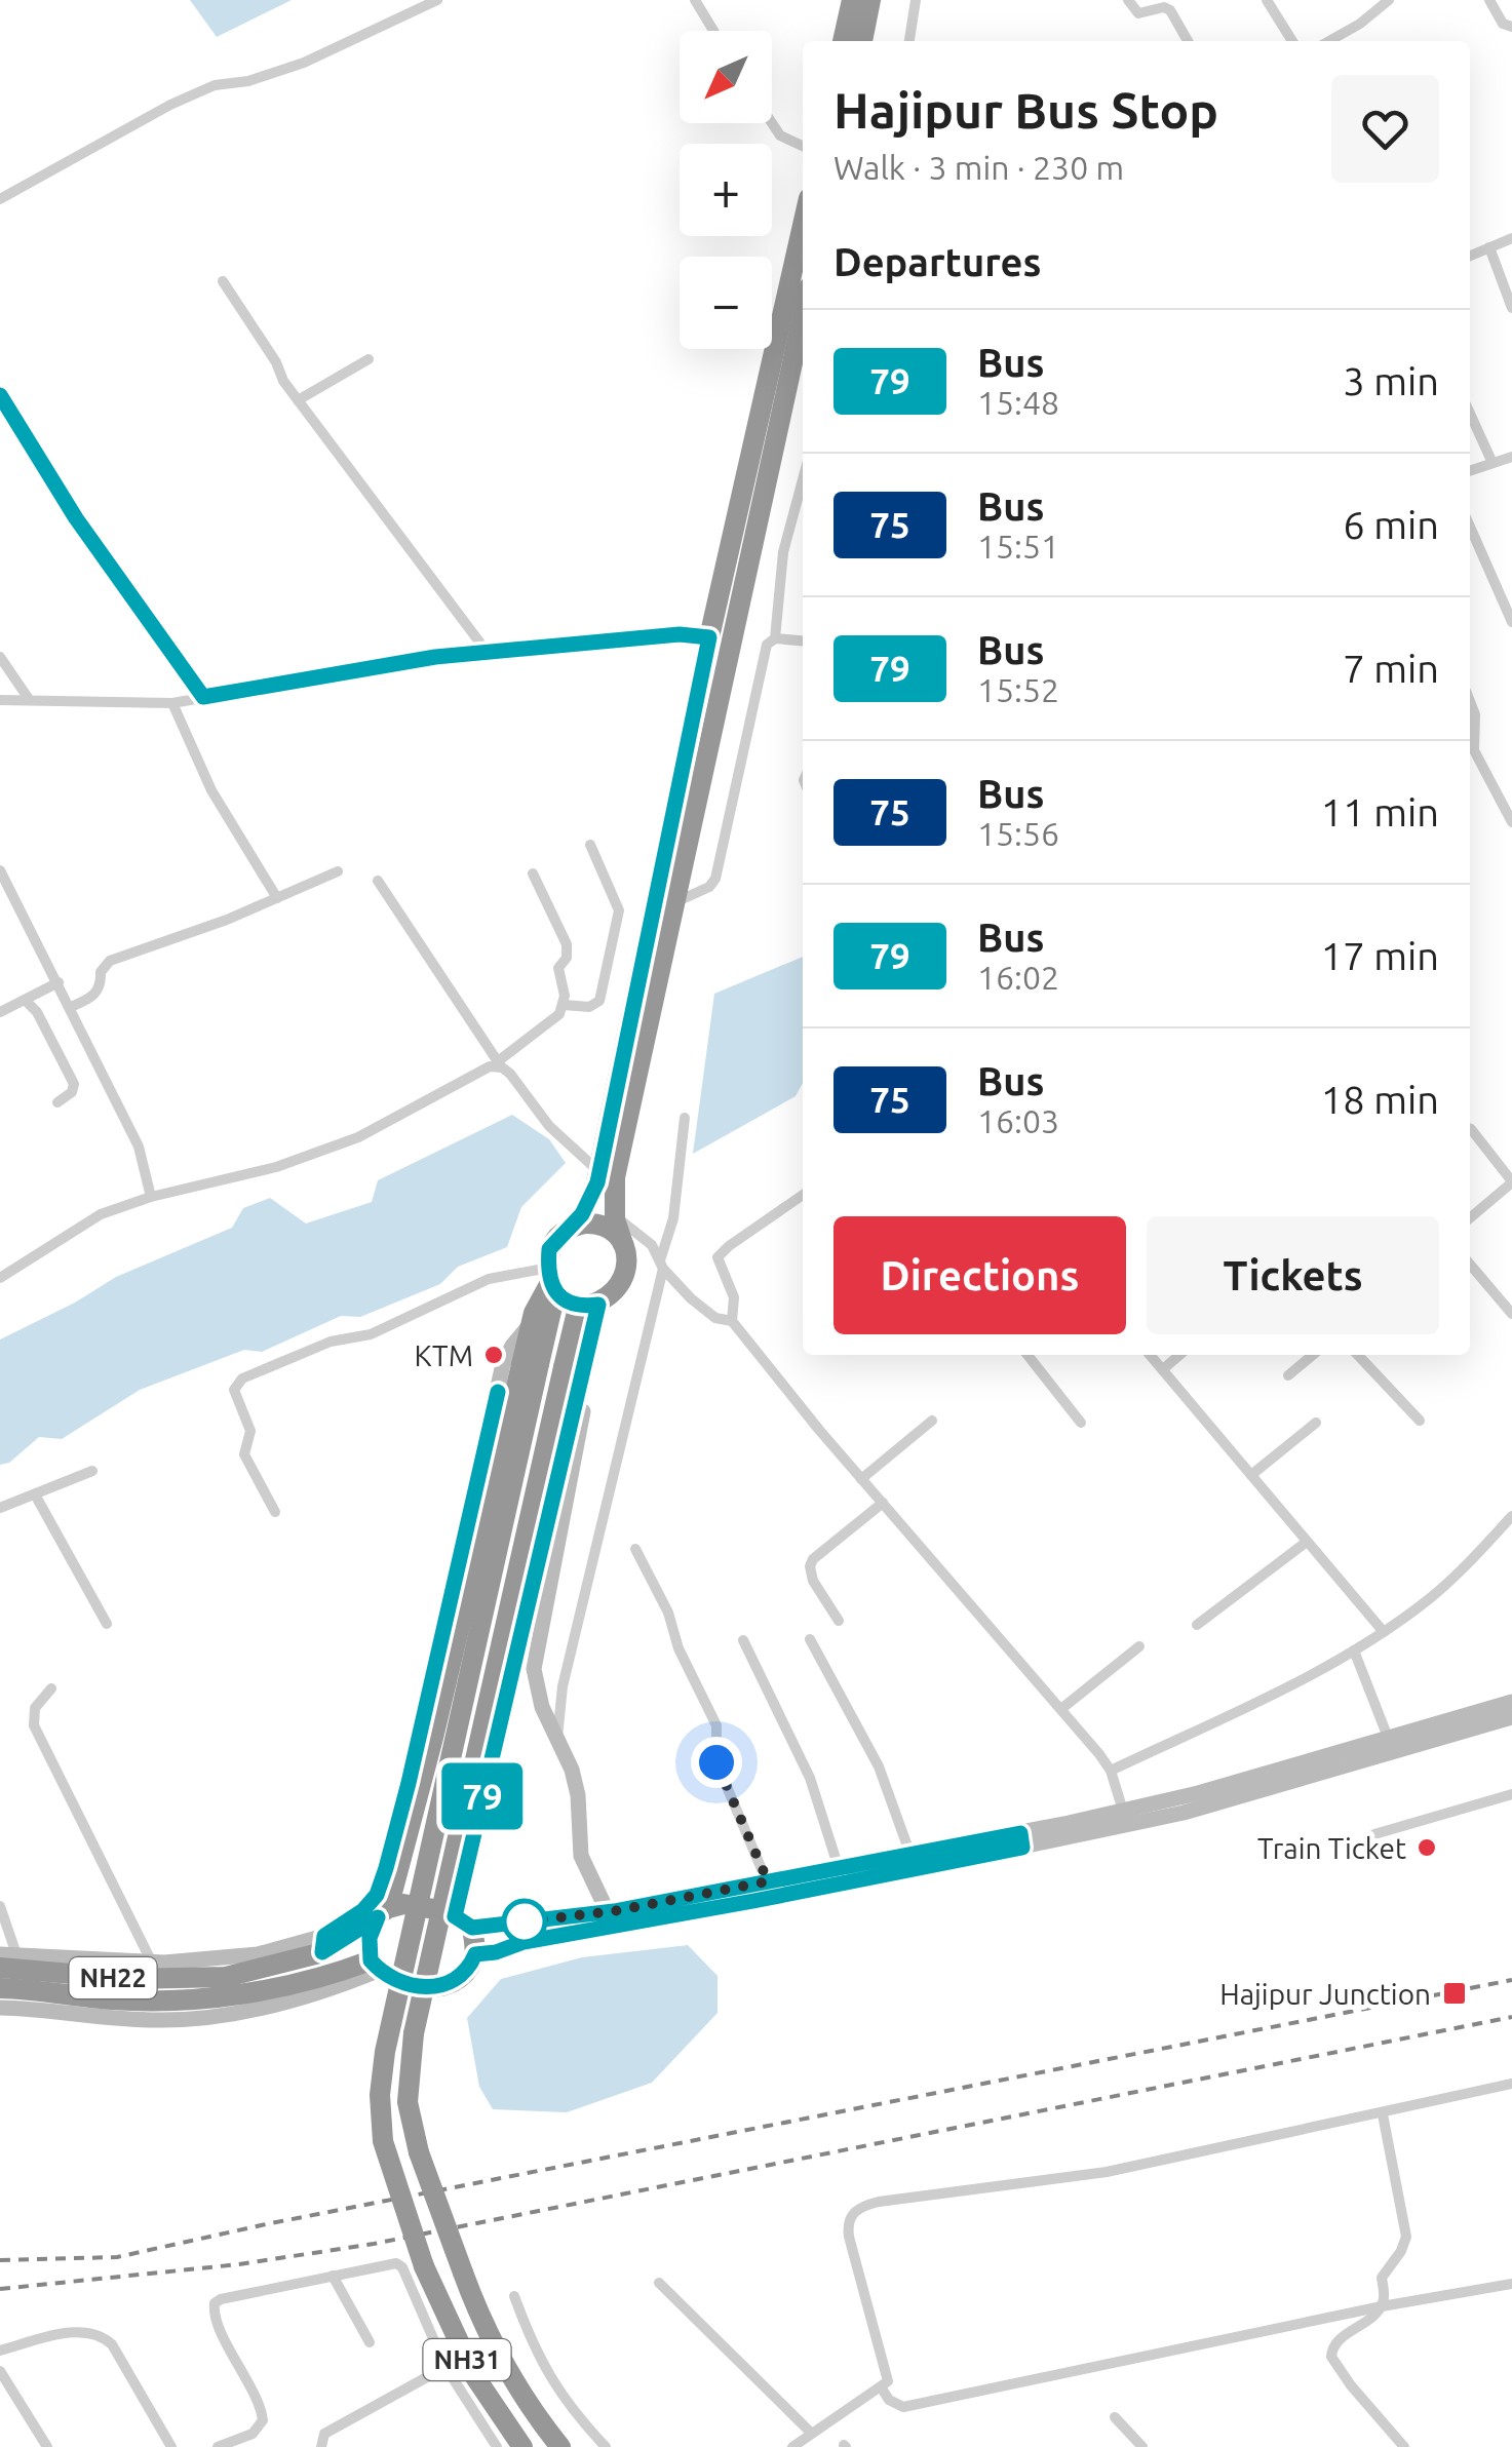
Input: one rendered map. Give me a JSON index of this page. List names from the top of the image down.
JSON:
{
  "streets": {
    "highway": ["NH22", "NH31"]
  },
  "places": {
    "other": ["KTM", "Train Ticket"],
    "transit": ["Hajipur Junction"]
  },
  "lines": ["bus line 79"],
  "north": "bottom left",
  "page": {
    "on_map": "79",
    "map_buttons": ["+", "−"],
    "heading": [
      ["Hajipur Bus Stop", "Walk · 3 min · 230 m"],
      "Departures"
    ],
    "list": [
      {
        "mark": "79",
        "name": "Bus",
        "note": "15:48",
        "value": "3 min"
      },
      {
        "mark": "75",
        "name": "Bus",
        "note": "15:51",
        "value": "6 min"
      },
      {
        "mark": "79",
        "name": "Bus",
        "note": "15:52",
        "value": "7 min"
      },
      {
        "mark": "75",
        "name": "Bus",
        "note": "15:56",
        "value": "11 min"
      },
      {
        "mark": "79",
        "name": "Bus",
        "note": "16:02",
        "value": "17 min"
      },
      {
        "mark": "75",
        "name": "Bus",
        "note": "16:03",
        "value": "18 min"
      }
    ],
    "buttons": ["Directions", "Tickets"]
  }
}
